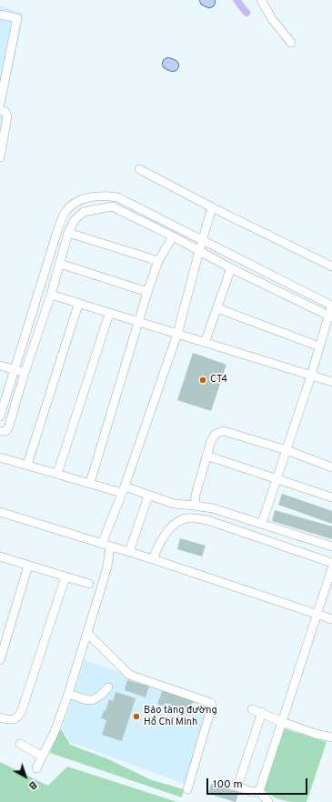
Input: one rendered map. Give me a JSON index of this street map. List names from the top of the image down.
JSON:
{
  "places": ["CT4", "Bảo tàng đường Hồ Chí Minh"],
  "scale_bar": "100 m",
  "north": "bottom right"
}
